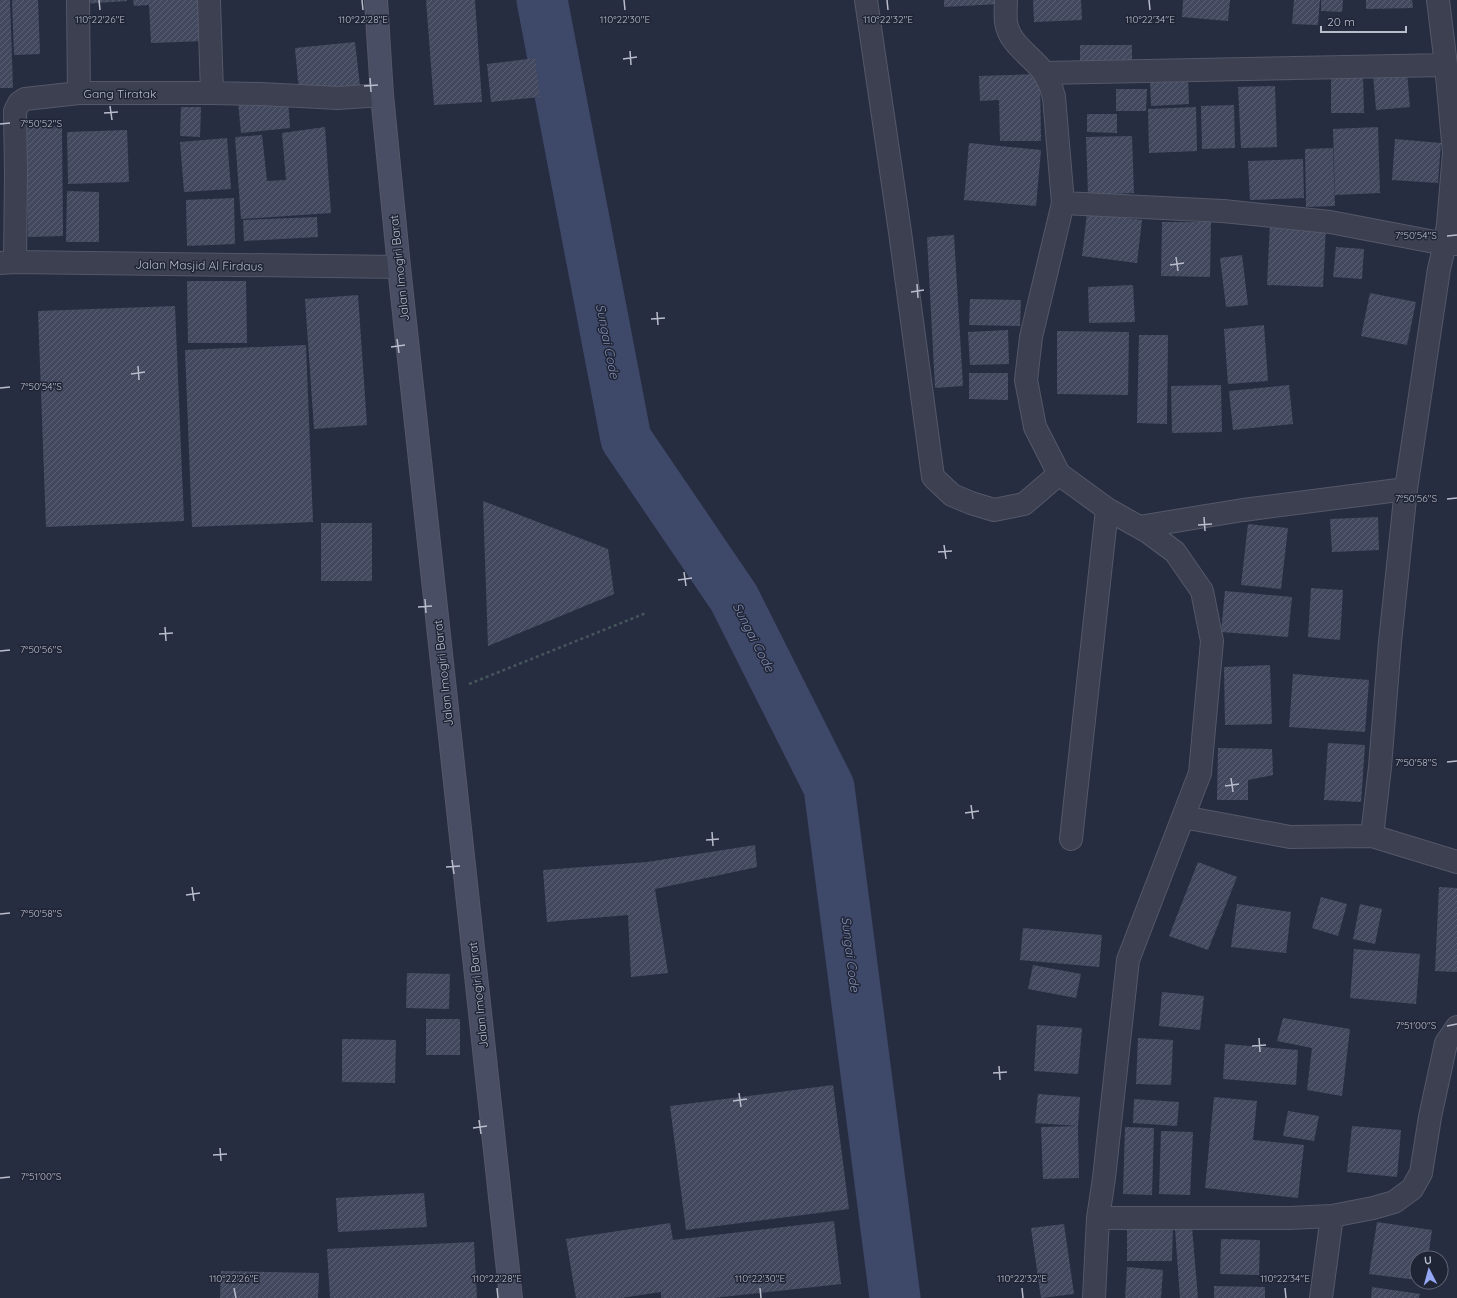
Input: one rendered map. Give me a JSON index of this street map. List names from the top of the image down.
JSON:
{
  "streets": {
    "main road": ["Jalan Imogiri Barat"],
    "street": ["Gang Tiratak", "Jalan Masjid Al Firdaus"]
  },
  "crossings": [
    ["Gang Tiratak", "Jalan Masjid Al Firdaus"],
    ["Gang Tiratak", "Jalan Imogiri Barat"],
    ["Jalan Masjid Al Firdaus", "Jalan Imogiri Barat"]
  ],
  "water": ["Sungai Code"],
  "scale_bar": "20 m",
  "north": "top",
  "coordinates": [
    "110°22'26\"E",
    "110°22'28\"E",
    "110°22'30\"E",
    "110°22'32\"E",
    "110°22'34\"E",
    "7°50'52\"S",
    "7°50'54\"S",
    "7°50'56\"S",
    "7°50'58\"S",
    "7°51'00\"S"
  ]
}
